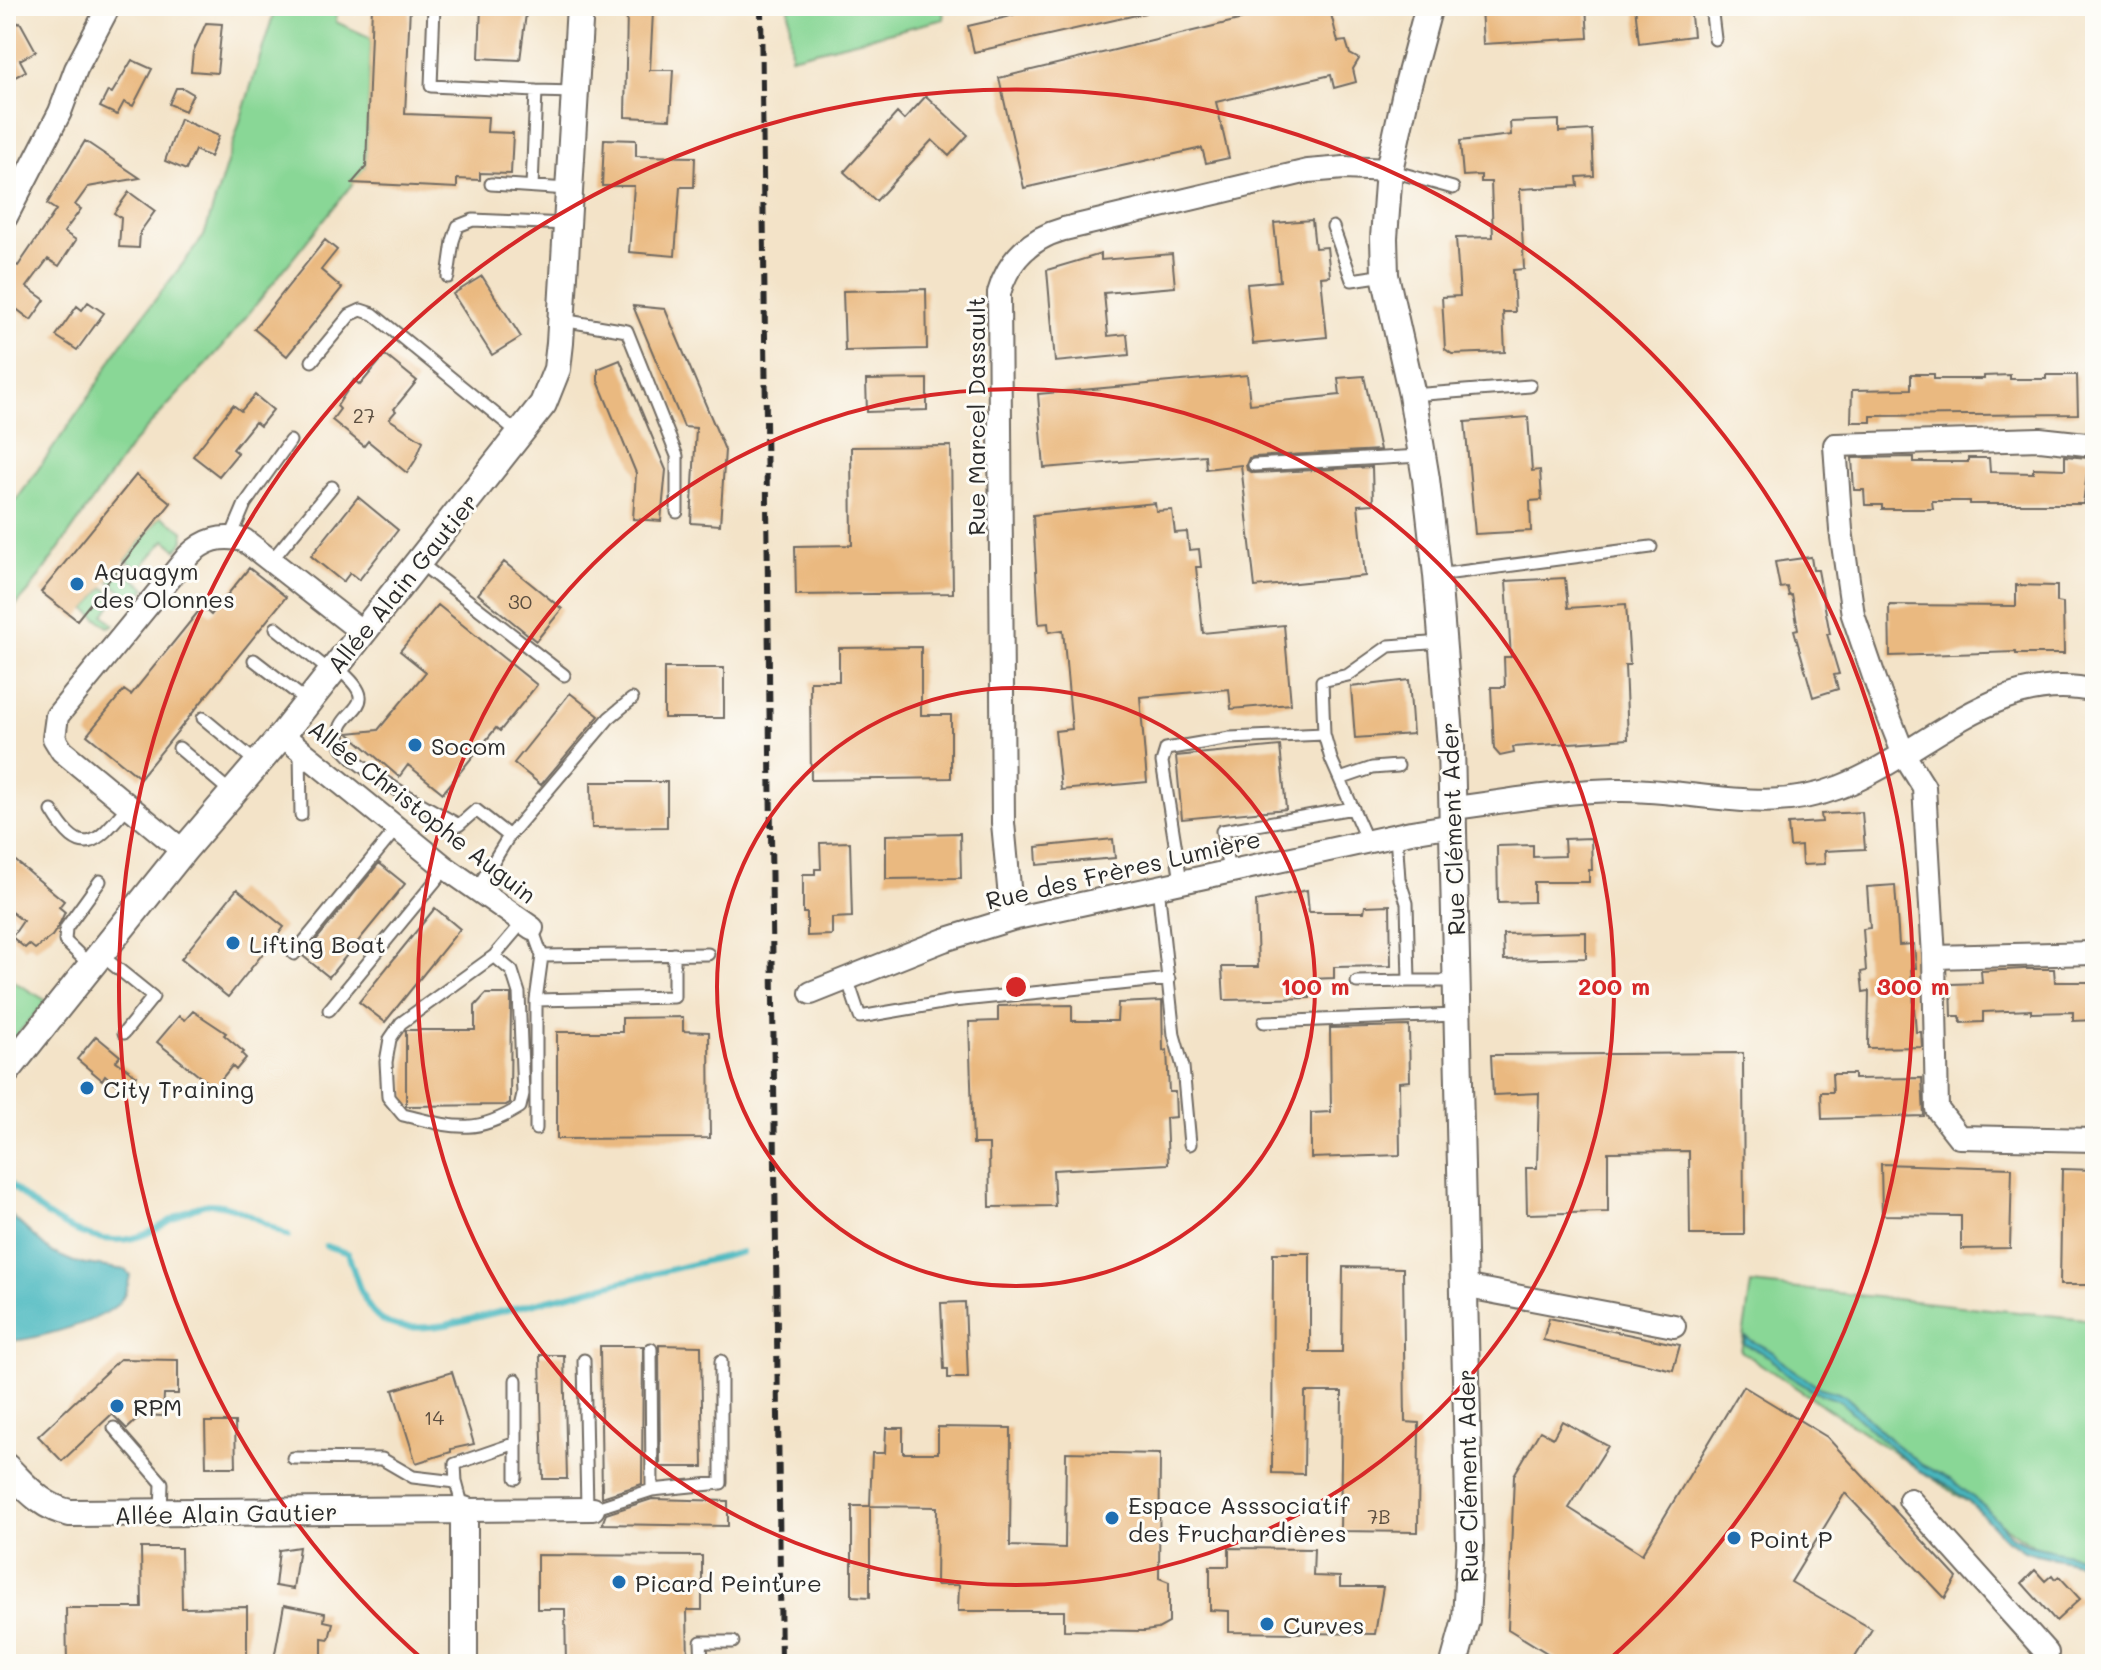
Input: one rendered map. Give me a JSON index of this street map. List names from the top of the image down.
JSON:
{
  "streets": {
    "street": [
      "Rue Marcel Dassault",
      "Allée Alain Gautier",
      "Allée Christophe Auguin",
      "Rue Clément Ader",
      "Rue des Frères Lumière"
    ]
  },
  "crossings": [
    ["Rue Marcel Dassault", "Rue Clément Ader"],
    ["Rue Marcel Dassault", "Rue des Frères Lumière"],
    ["Allée Alain Gautier", "Allée Christophe Auguin"],
    ["Rue Clément Ader", "Rue des Frères Lumière"]
  ],
  "places": [
    "Aquagym des Olonnes",
    "Socom",
    "Lifting Boat",
    "City Training",
    "RPM",
    "Espace Asssociatif des Fruchardières",
    "Point P",
    "Picard Peinture",
    "Curves"
  ],
  "house_numbers": [
    "27",
    "30",
    "14",
    "7B"
  ],
  "rings": ["100 m", "200 m", "300 m"]
}
